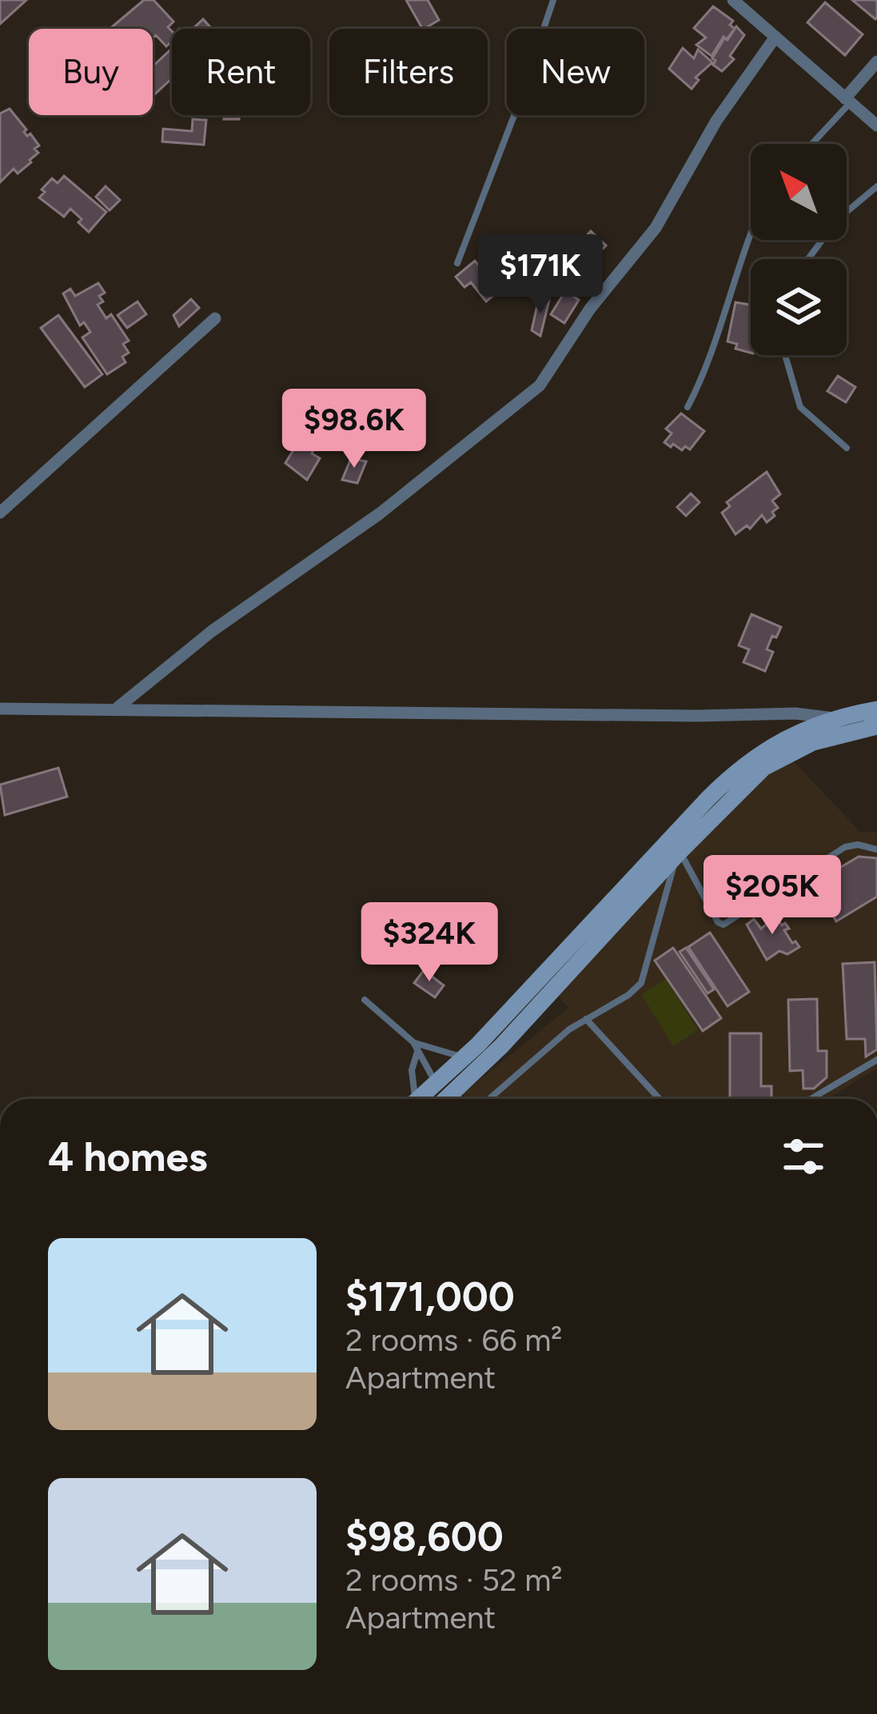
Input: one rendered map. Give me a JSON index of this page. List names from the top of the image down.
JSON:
{
  "north": "top left",
  "page": {
    "chip": [
      "Buy",
      "Rent",
      "Filters",
      "New"
    ],
    "price": [
      "$171K",
      "$98.6K",
      "$205K",
      "$324K"
    ],
    "heading": "4 homes",
    "list": [
      {
        "name": "$171,000",
        "note": "2 rooms · 66 m² · Apartment"
      },
      {
        "name": "$98,600",
        "note": "2 rooms · 52 m² · Apartment"
      }
    ]
  }
}
